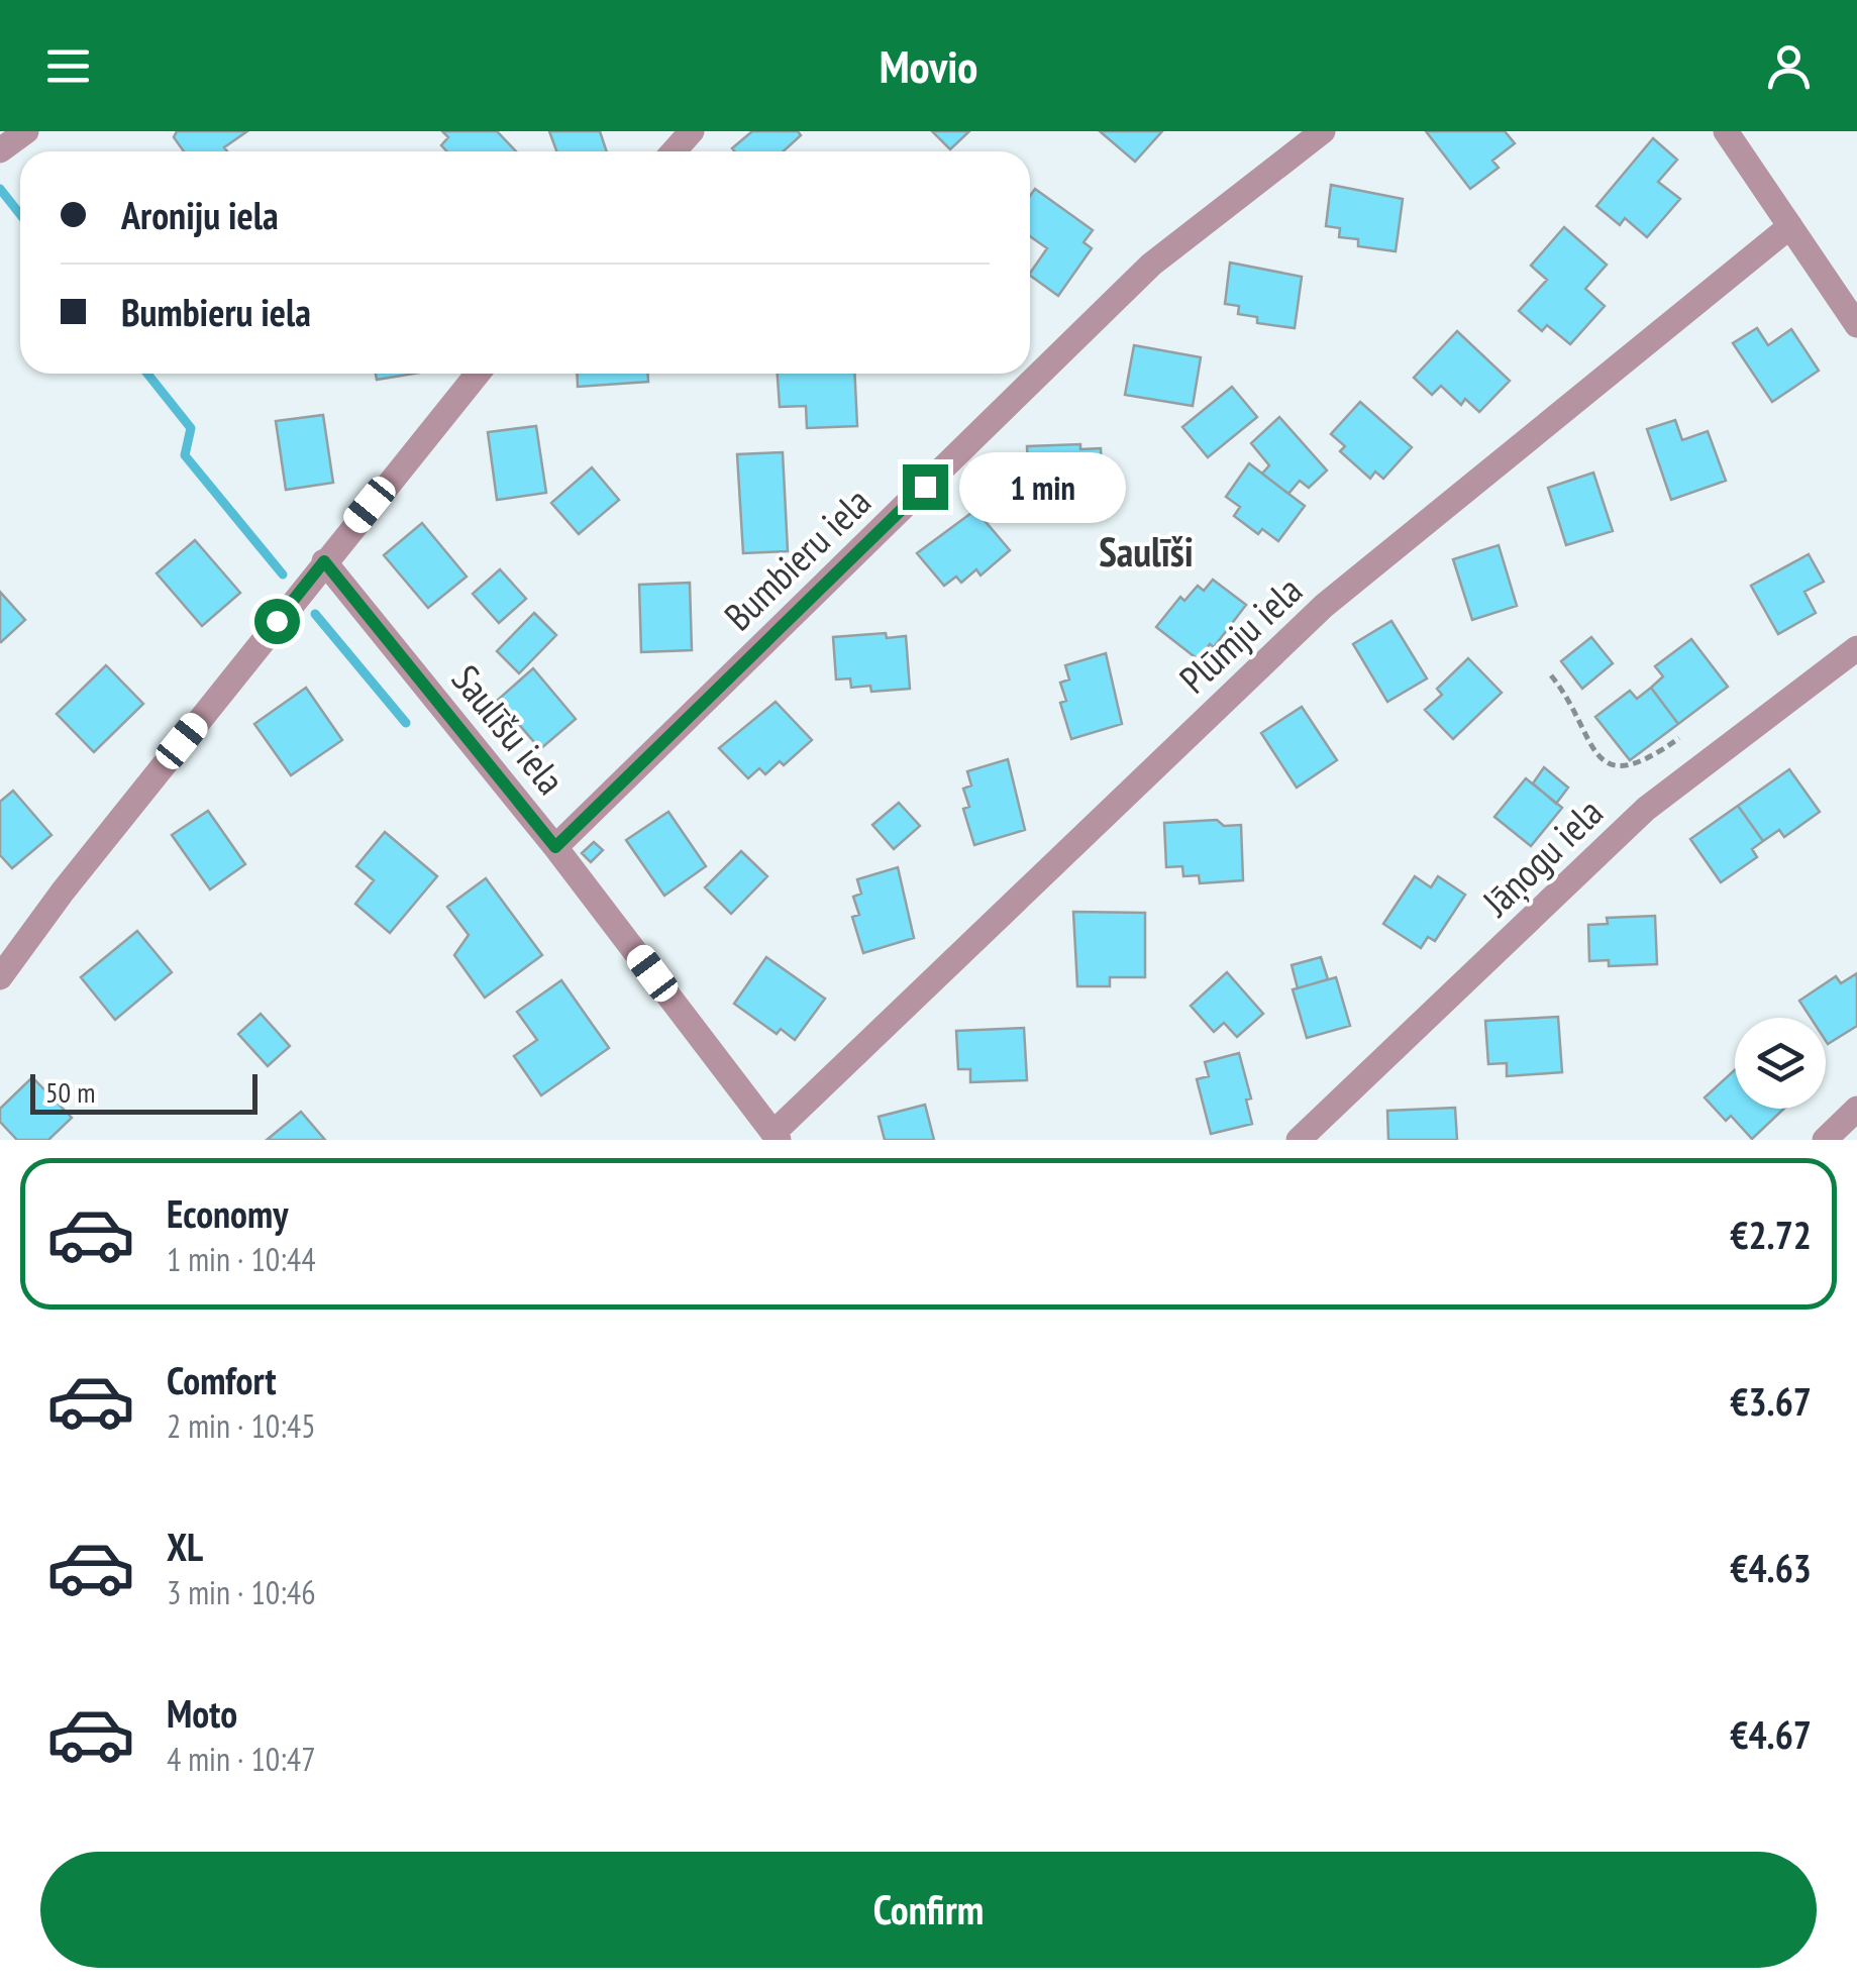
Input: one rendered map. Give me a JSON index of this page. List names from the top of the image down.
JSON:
{
  "streets": {
    "street": [
      "Bumbieru iela",
      "Plūmju iela",
      "Saulīšu iela",
      "Jāņogu iela"
    ]
  },
  "crossings": [
    ["Bumbieru iela", "Saulīšu iela"],
    ["Plūmju iela", "Saulīšu iela"]
  ],
  "districts": ["Saulīši"],
  "scale_bar": "50 m",
  "page": {
    "header": "Movio",
    "banner": ["Aroniju iela", "Bumbieru iela"],
    "bubble": "1 min",
    "scale": "50 m",
    "list": [
      {
        "name": "Economy",
        "note": "1 min · 10:44",
        "value": "€2.72"
      },
      {
        "name": "Comfort",
        "note": "2 min · 10:45",
        "value": "€3.67"
      },
      {
        "name": "XL",
        "note": "3 min · 10:46",
        "value": "€4.63"
      },
      {
        "name": "Moto",
        "note": "4 min · 10:47",
        "value": "€4.67"
      }
    ],
    "buttons": "Confirm"
  }
}
